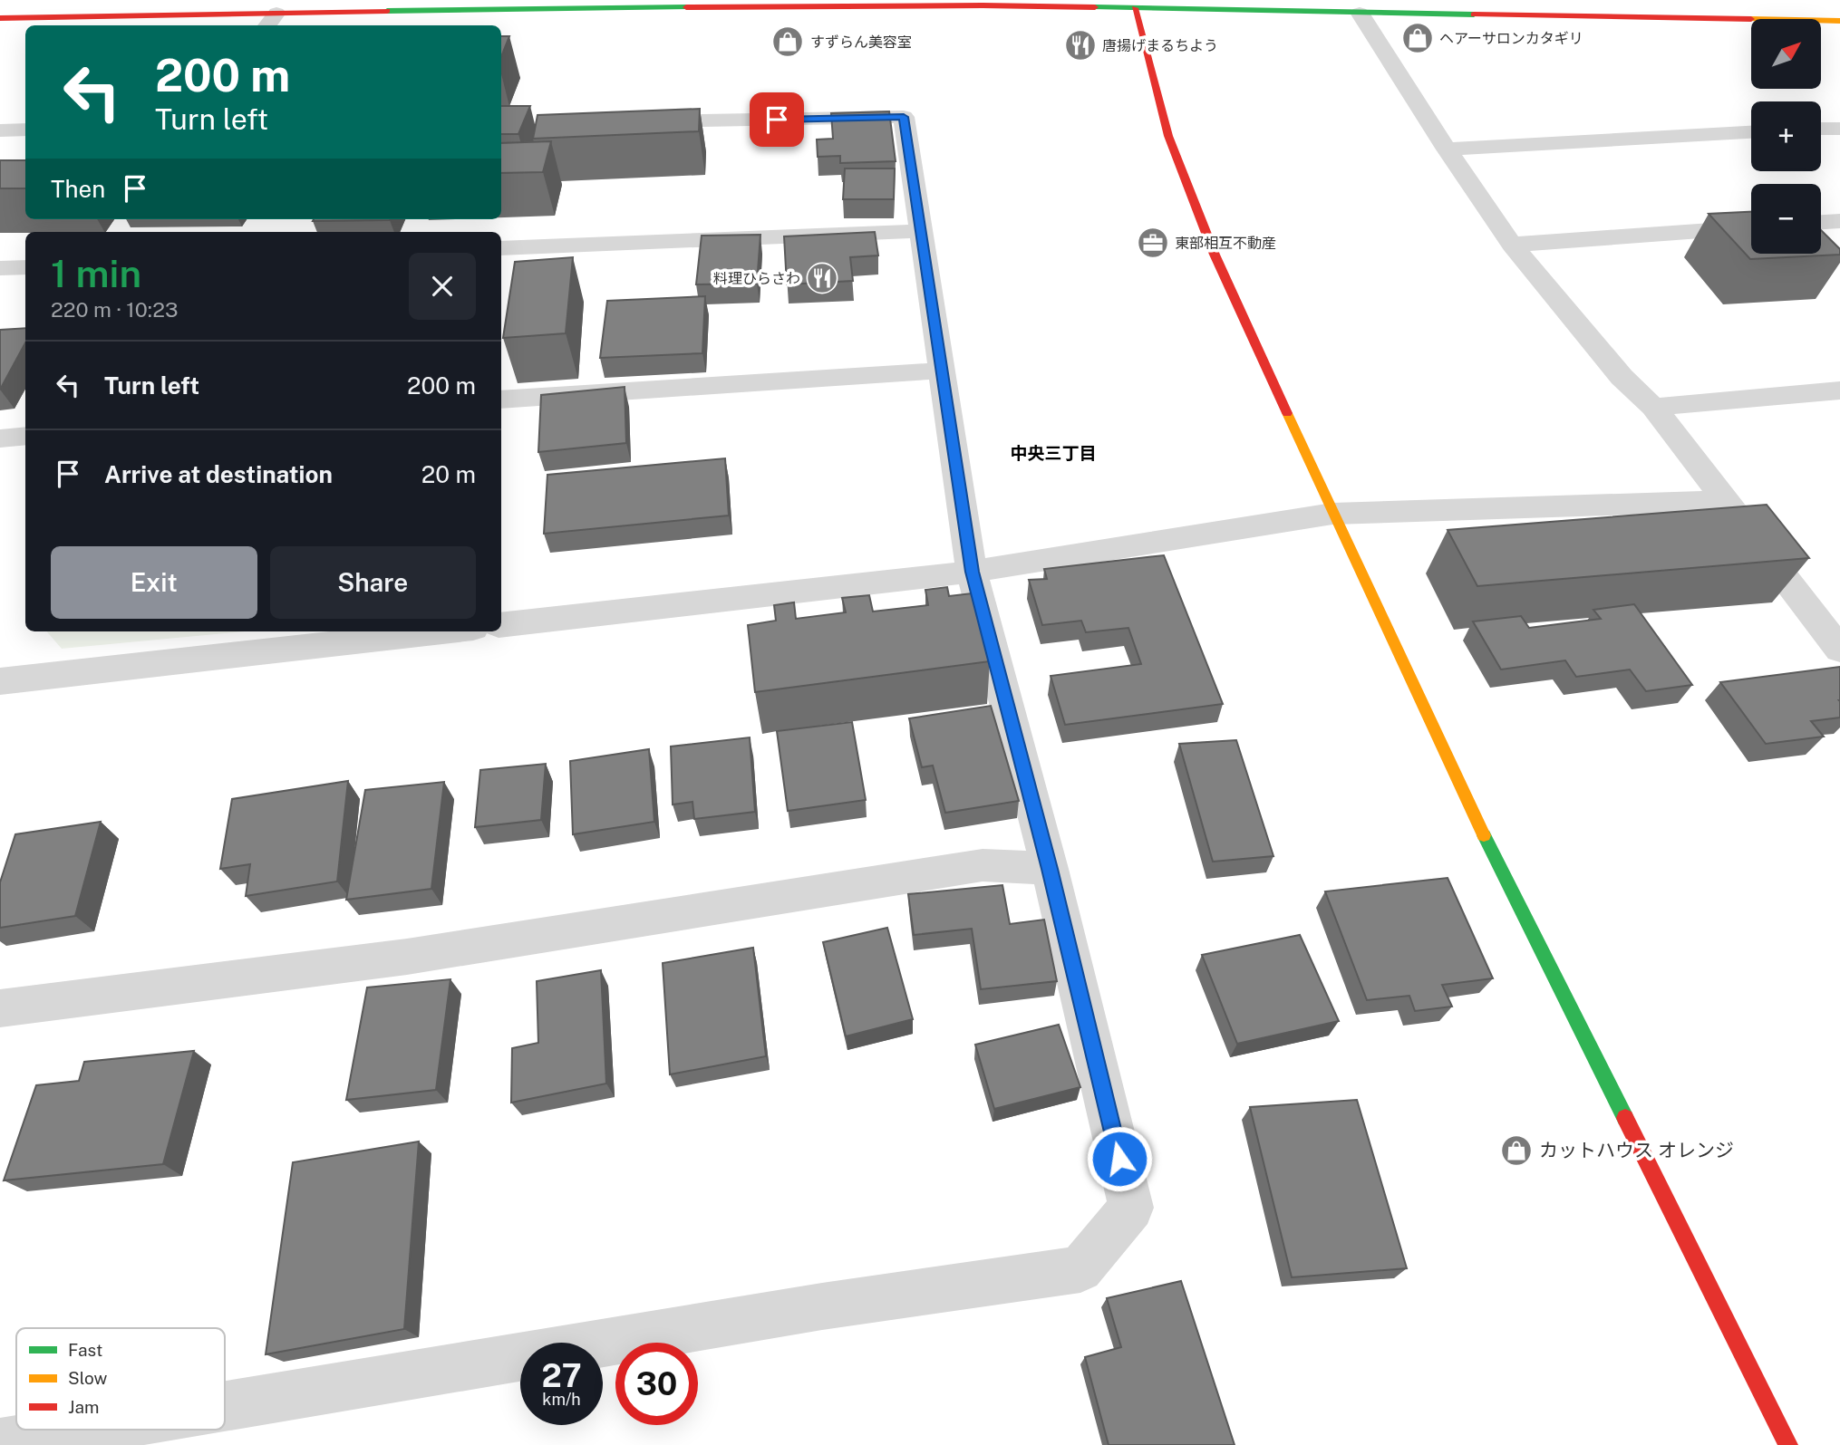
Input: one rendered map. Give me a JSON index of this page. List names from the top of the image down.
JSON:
{
  "districts": ["中央三丁目"],
  "places": {
    "shop": ["ヘアーサロンカタギリ", "すずらん美容室", "カットハウス オレンジ"],
    "restaurant": ["唐揚げまるちよう", "料理ひらさわ"],
    "office": ["東部相互不動産"]
  },
  "legend": ["Fast", "Slow", "Jam"],
  "north": "top right",
  "page": {
    "map_buttons": ["+", "−"],
    "turn": ["200 m", "Turn left"],
    "then": "Then",
    "heading": ["1 min", "220 m · 10:23"],
    "list": [
      {
        "name": "Turn left",
        "value": "200 m"
      },
      {
        "name": "Arrive at destination",
        "value": "20 m"
      }
    ],
    "buttons": ["Exit", "Share"],
    "speed": "27 km/h",
    "limit": "30"
  }
}
